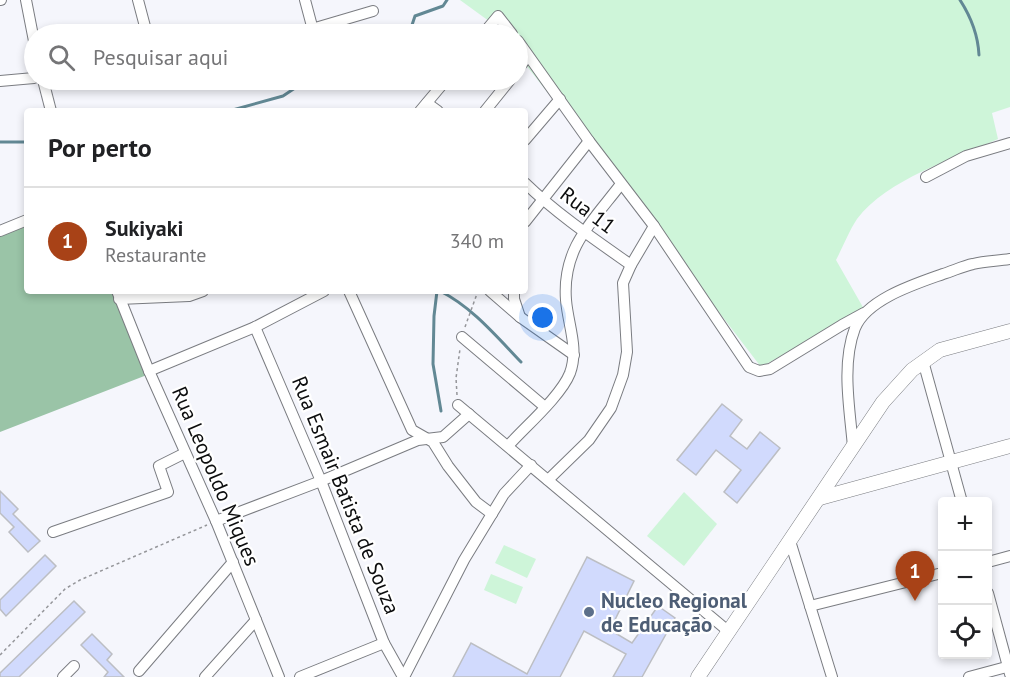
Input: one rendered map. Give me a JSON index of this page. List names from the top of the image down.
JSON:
{
  "streets": {
    "street": ["Rua 11", "Rua Leopoldo Miques", "Rua Esmair Batista de Souza"]
  },
  "places": ["Nucleo Regional de Educação"],
  "page": {
    "search": "Pesquisar aqui",
    "heading": "Por perto",
    "list": [
      {
        "mark": "1",
        "name": "Sukiyaki",
        "note": "Restaurante",
        "value": "340 m"
      }
    ],
    "map_buttons": ["+", "−"],
    "pins": "1"
  }
}
